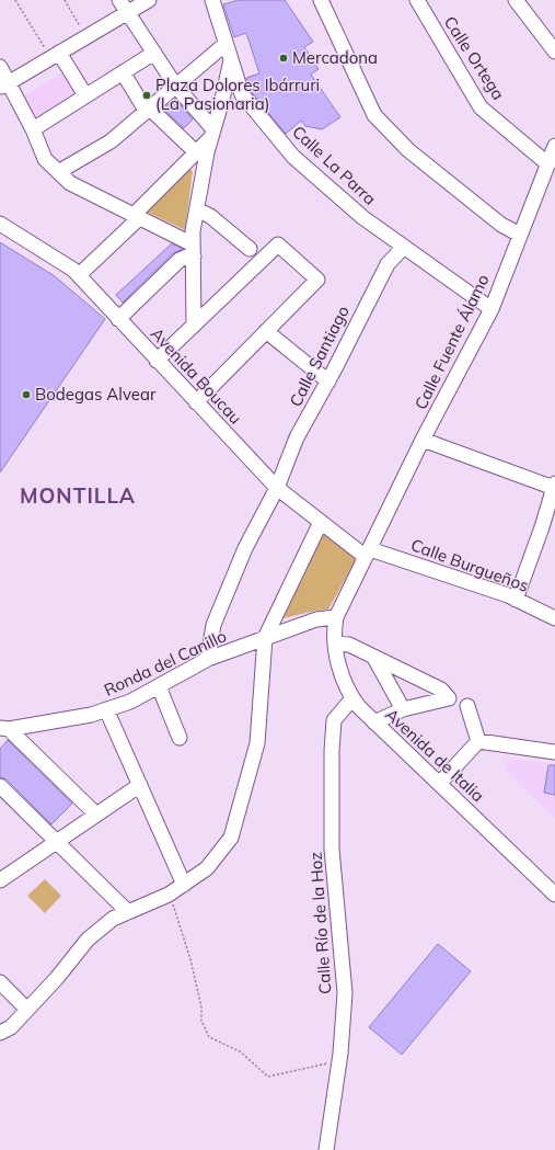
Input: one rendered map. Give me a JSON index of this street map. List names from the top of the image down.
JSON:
{
  "streets": {
    "street": [
      "Calle Ortega",
      "Calle La Parra",
      "Calle Fuente Álamo",
      "Calle Santiago",
      "Avenida Boucau",
      "Calle Burgueños",
      "Ronda del Canillo",
      "Avenida de Italia",
      "Calle Río de la Hoz"
    ]
  },
  "crossings": [
    ["Calle Ortega", "Calle Fuente Álamo"],
    ["Calle La Parra", "Calle Fuente Álamo"],
    ["Calle La Parra", "Calle Santiago"],
    ["Calle Fuente Álamo", "Avenida Boucau"],
    ["Calle Fuente Álamo", "Calle Burgueños"],
    ["Calle Fuente Álamo", "Avenida de Italia"],
    ["Calle Santiago", "Avenida Boucau"],
    ["Calle Santiago", "Ronda del Canillo"],
    ["Avenida Boucau", "Calle Burgueños"],
    ["Avenida Boucau", "Avenida de Italia"],
    ["Calle Burgueños", "Avenida de Italia"],
    ["Ronda del Canillo", "Avenida de Italia"],
    ["Avenida de Italia", "Calle Río de la Hoz"]
  ],
  "districts": ["MONTILLA"],
  "places": ["Mercadona", "Plaza Dolores Ibárruri (La Pasionaria)", "Bodegas Alvear"]
}
